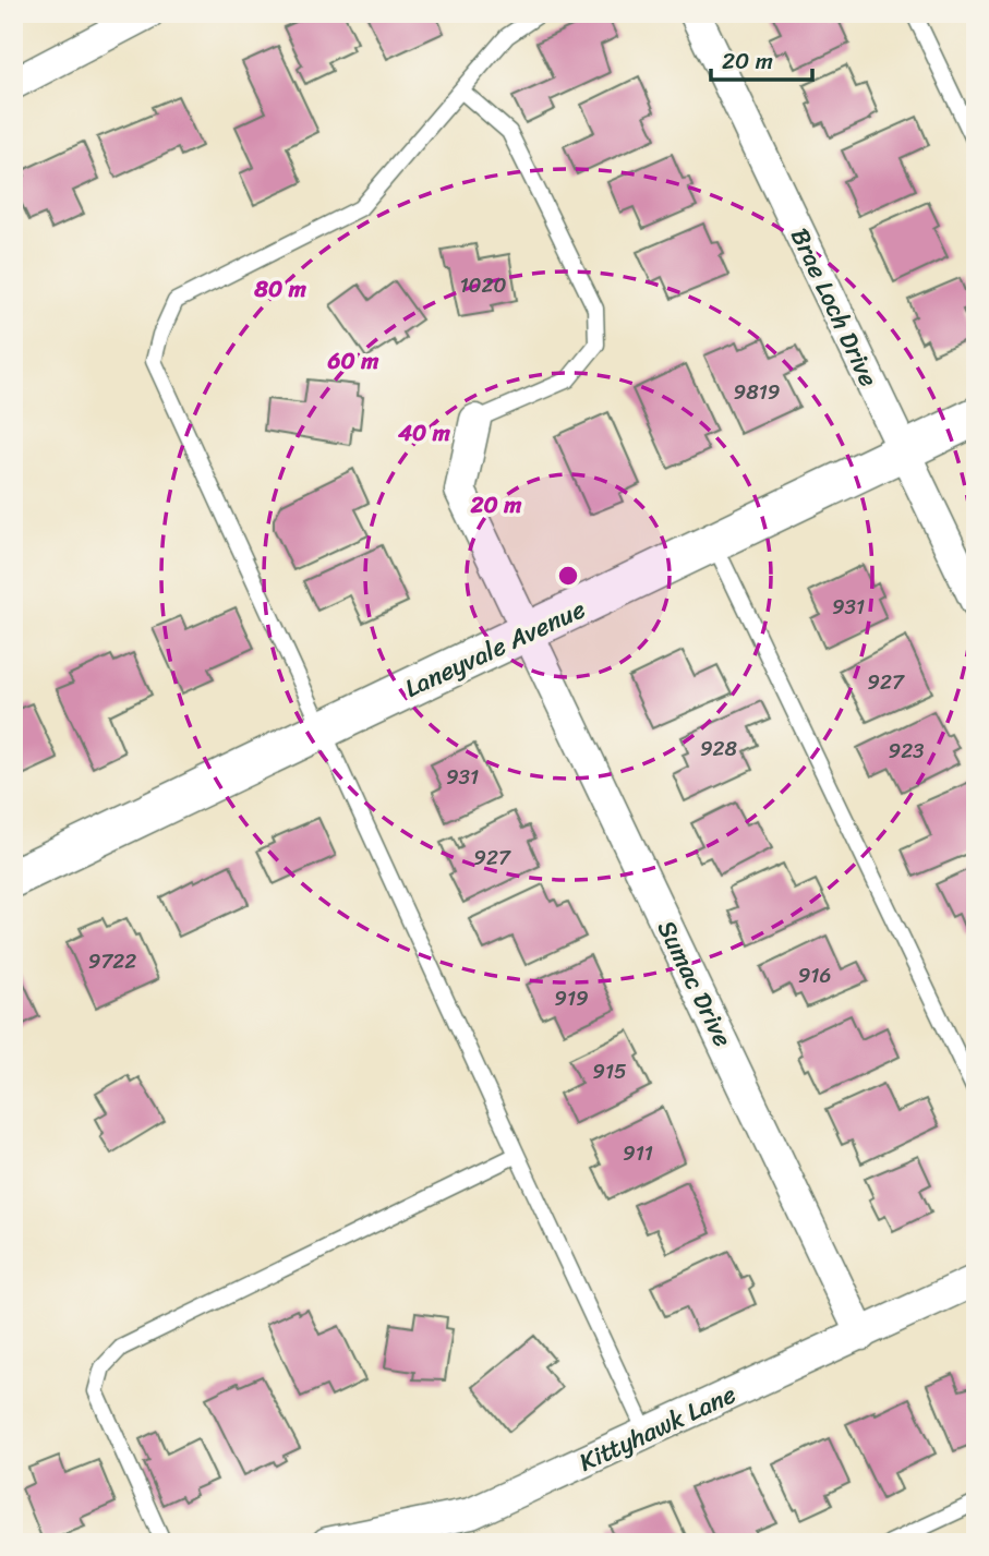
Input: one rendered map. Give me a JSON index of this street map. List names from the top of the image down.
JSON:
{
  "streets": {
    "street": [
      "Brae Loch Drive",
      "Laneyvale Avenue",
      "Sumac Drive",
      "Kittyhawk Lane"
    ]
  },
  "crossings": [
    ["Brae Loch Drive", "Laneyvale Avenue"],
    ["Laneyvale Avenue", "Sumac Drive"],
    ["Sumac Drive", "Kittyhawk Lane"]
  ],
  "house_numbers": [
    "1020",
    "9819",
    "931",
    "927",
    "928",
    "923",
    "931",
    "927",
    "9722",
    "916",
    "919",
    "915",
    "911"
  ],
  "scale_bar": "20 m",
  "rings": [
    "80 m",
    "60 m",
    "40 m",
    "20 m"
  ]
}
